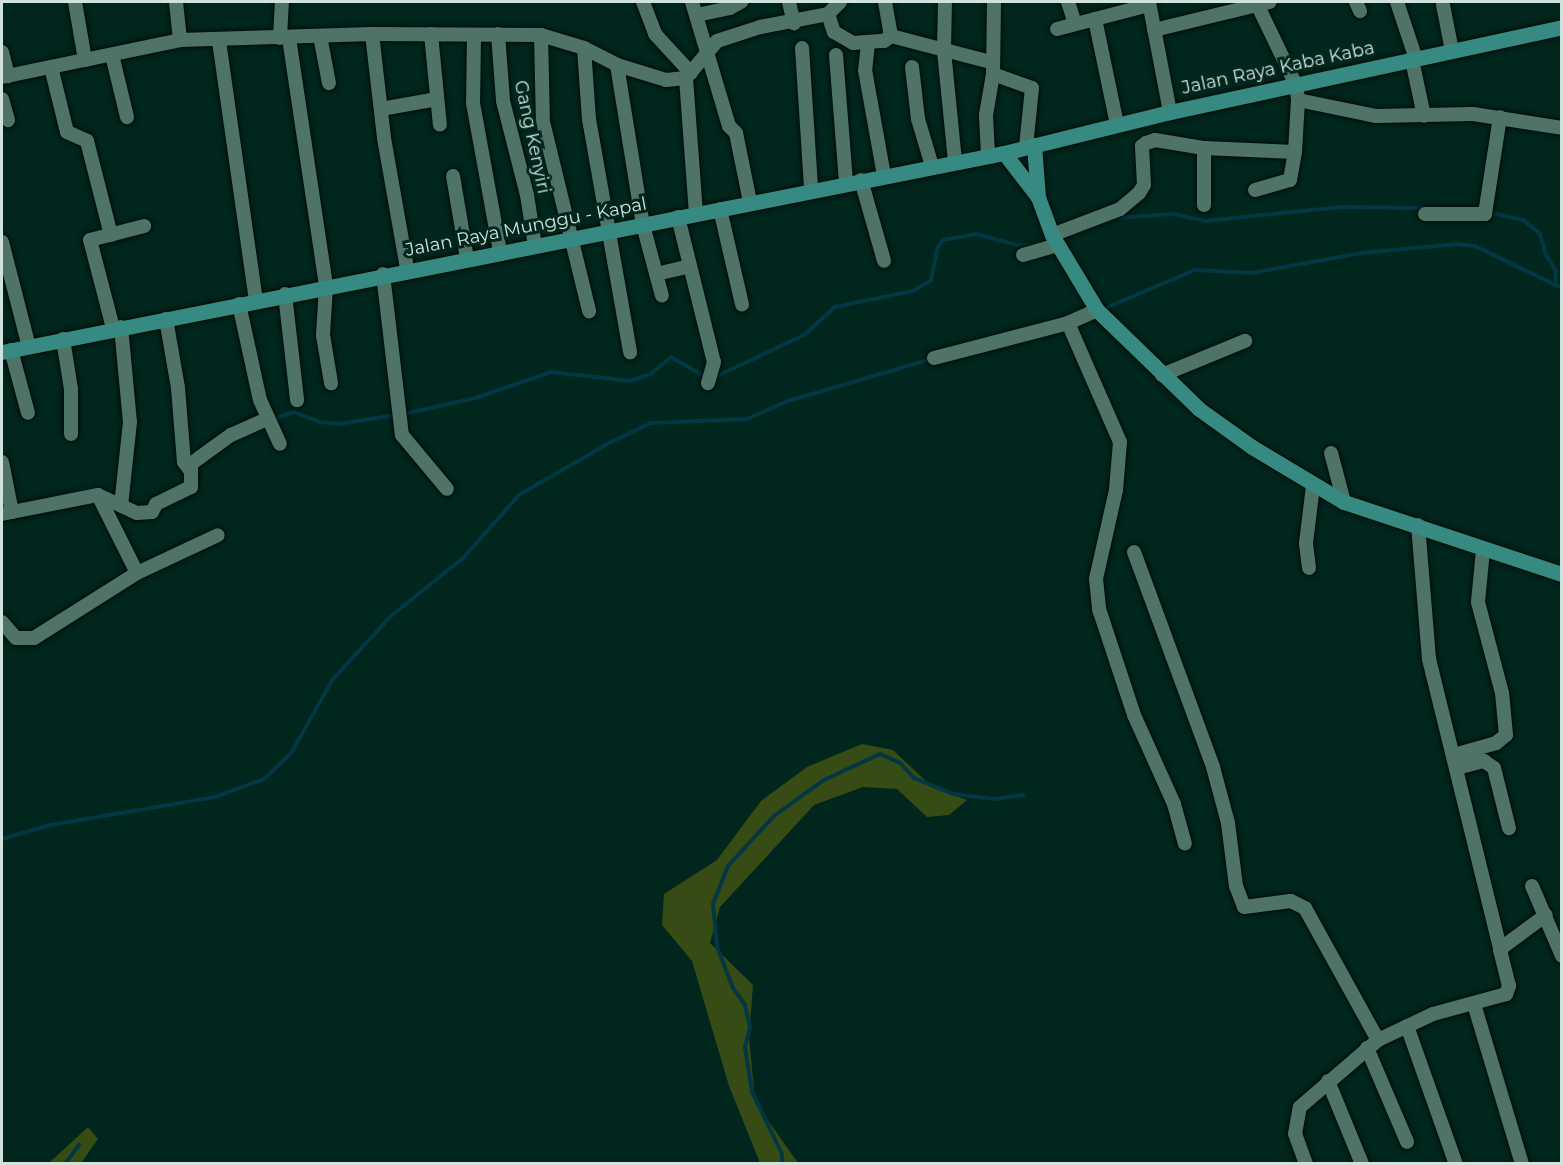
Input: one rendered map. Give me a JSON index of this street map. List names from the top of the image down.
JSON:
{
  "streets": {
    "street": ["Jalan Raya Kaba Kaba", "Gang Kenyiri", "Jalan Raya Munggu - Kapal"]
  },
  "crossings": [
    ["Jalan Raya Kaba Kaba", "Jalan Raya Munggu - Kapal"],
    ["Gang Kenyiri", "Jalan Raya Munggu - Kapal"]
  ]
}
